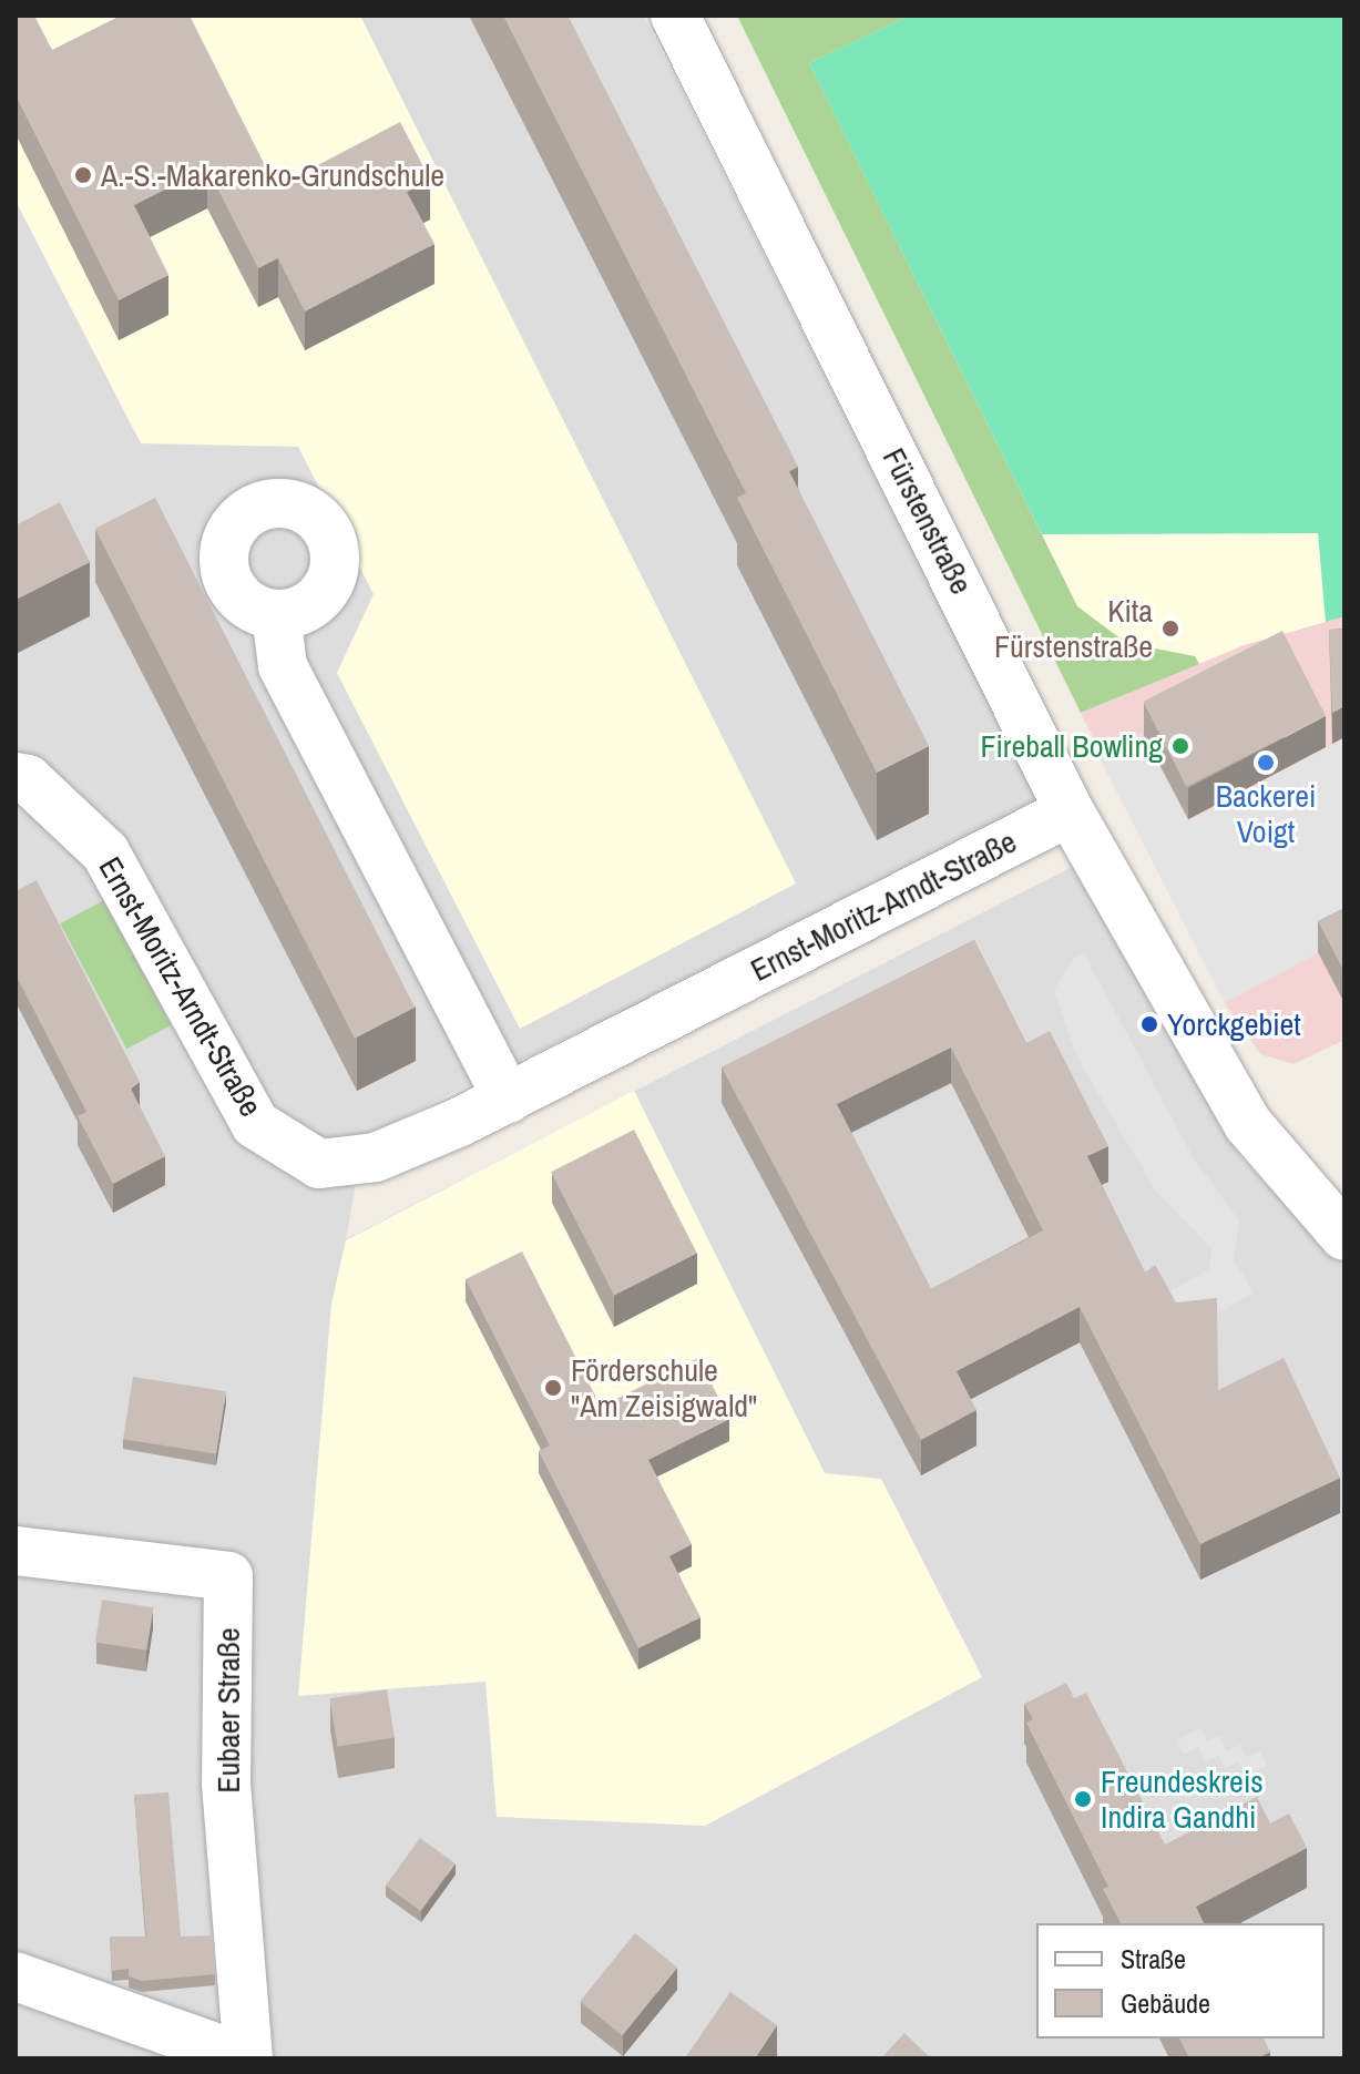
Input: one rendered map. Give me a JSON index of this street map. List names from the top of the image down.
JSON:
{
  "streets": {
    "street": ["Fürstenstraße", "Ernst-Moritz-Arndt-Straße", "Eubaer Straße"]
  },
  "crossings": [
    ["Fürstenstraße", "Ernst-Moritz-Arndt-Straße"]
  ],
  "places": [
    "A.-S.-Makarenko-Grundschule",
    "Kita Fürstenstraße",
    "Fireball Bowling",
    "Backerei Voigt",
    "Yorckgebiet",
    "Förderschule \"Am Zeisigwald\"",
    "Freundeskreis Indira Gandhi"
  ],
  "legend": ["Straße", "Gebäude"]
}
